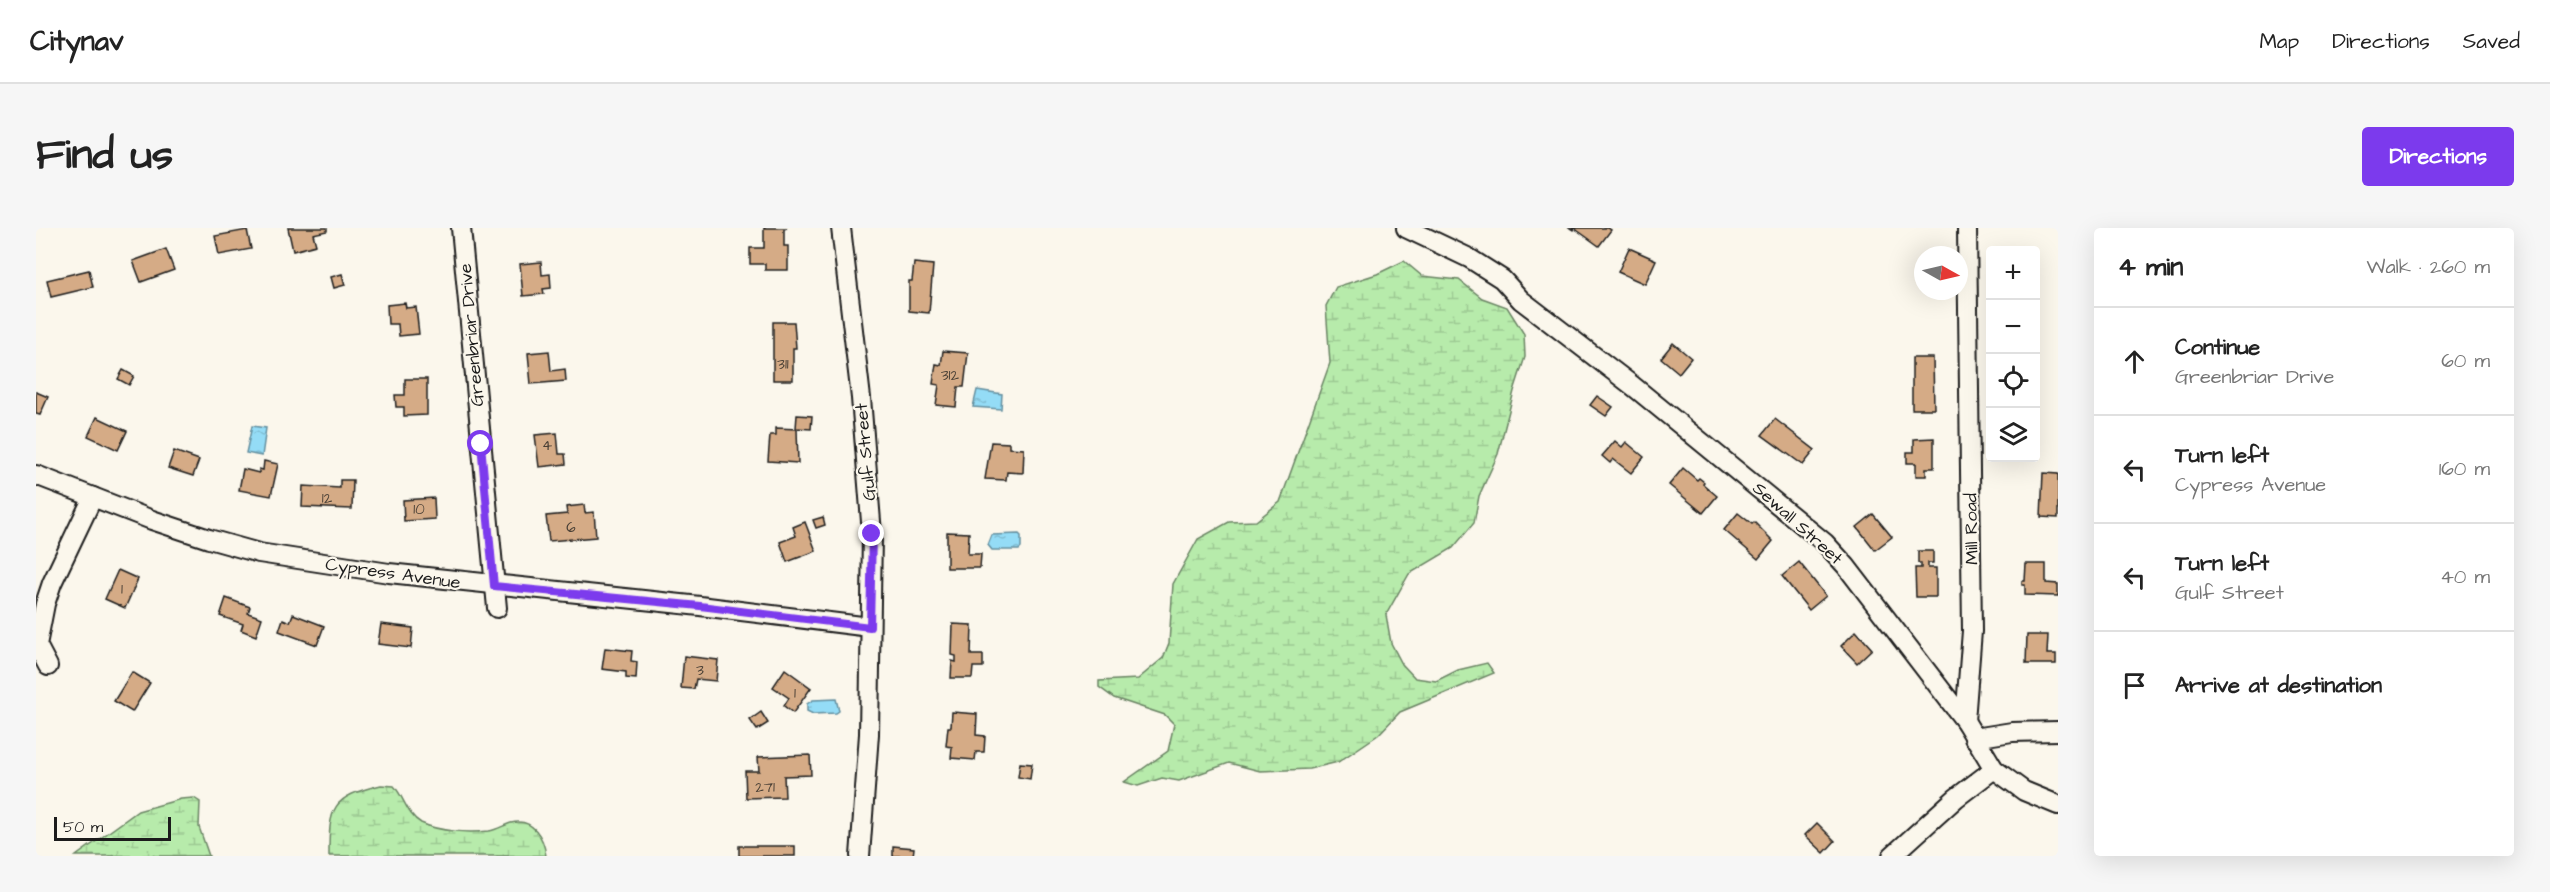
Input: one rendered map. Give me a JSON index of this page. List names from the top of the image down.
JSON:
{
  "streets": {
    "street": [
      "Greenbriar Drive",
      "Gulf Street",
      "Sewall Street",
      "Mill Road",
      "Cypress Avenue"
    ]
  },
  "crossings": [
    ["Greenbriar Drive", "Cypress Avenue"],
    ["Gulf Street", "Cypress Avenue"],
    ["Sewall Street", "Mill Road"]
  ],
  "house_numbers": [
    "311",
    "312",
    "4",
    "12",
    "10",
    "6",
    "1",
    "3",
    "1",
    "271"
  ],
  "scale_bar": "50 m",
  "north": "right",
  "page": {
    "header": "Citynav",
    "nav": ["Map", "Directions", "Saved"],
    "title": "Find us",
    "buttons": "Directions",
    "heading": ["4 min", "Walk · 260 m"],
    "map_buttons": ["+", "−"],
    "list": [
      ["Continue", "Greenbriar Drive", "60 m"],
      ["Turn left", "Cypress Avenue", "160 m"],
      ["Turn left", "Gulf Street", "40 m"],
      "Arrive at destination"
    ],
    "scale": "50 m"
  }
}
